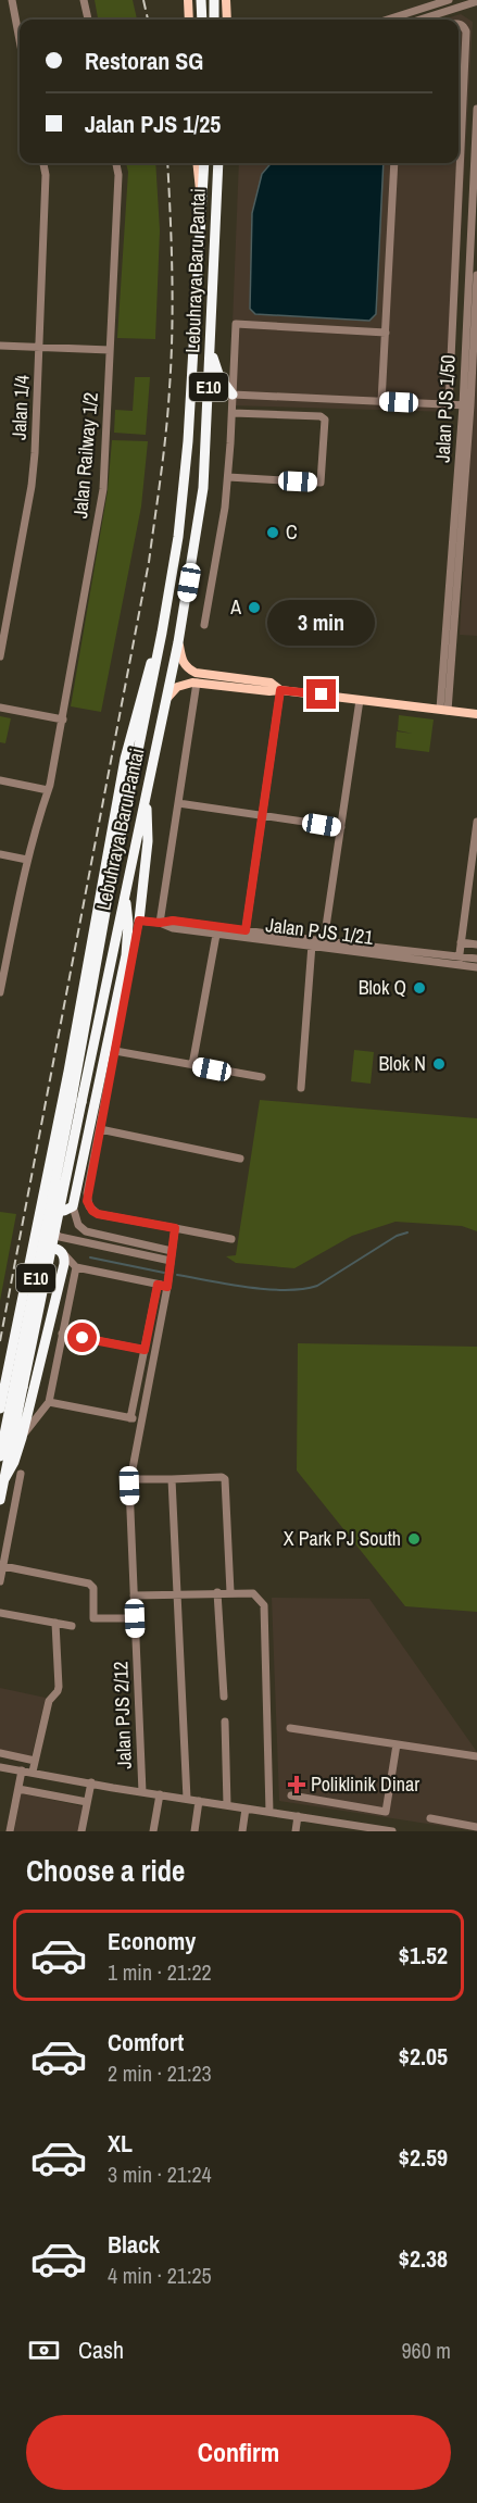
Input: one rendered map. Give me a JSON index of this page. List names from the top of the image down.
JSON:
{
  "streets": {
    "highway": ["Lebuhraya Baru Pantai", "E10"],
    "street": [
      "Jalan 1/4",
      "Jalan PJS 1/50",
      "Jalan Railway 1/2",
      "Jalan PJS 1/21",
      "Jalan PJS 2/12"
    ]
  },
  "places": {
    "other": [
      "C",
      "A",
      "Blok Q",
      "Blok N",
      "X Park PJ South"
    ],
    "health": ["Poliklinik Dinar"]
  },
  "page": {
    "banner": ["Restoran SG", "Jalan PJS 1/25"],
    "bubble": "3 min",
    "heading": "Choose a ride",
    "list": [
      {
        "name": "Economy",
        "note": "1 min · 21:22",
        "value": "$1.52"
      },
      {
        "name": "Comfort",
        "note": "2 min · 21:23",
        "value": "$2.05"
      },
      {
        "name": "XL",
        "note": "3 min · 21:24",
        "value": "$2.59"
      },
      {
        "name": "Black",
        "note": "4 min · 21:25",
        "value": "$2.38"
      }
    ],
    "pay": ["Cash", "960 m"],
    "buttons": "Confirm"
  }
}
